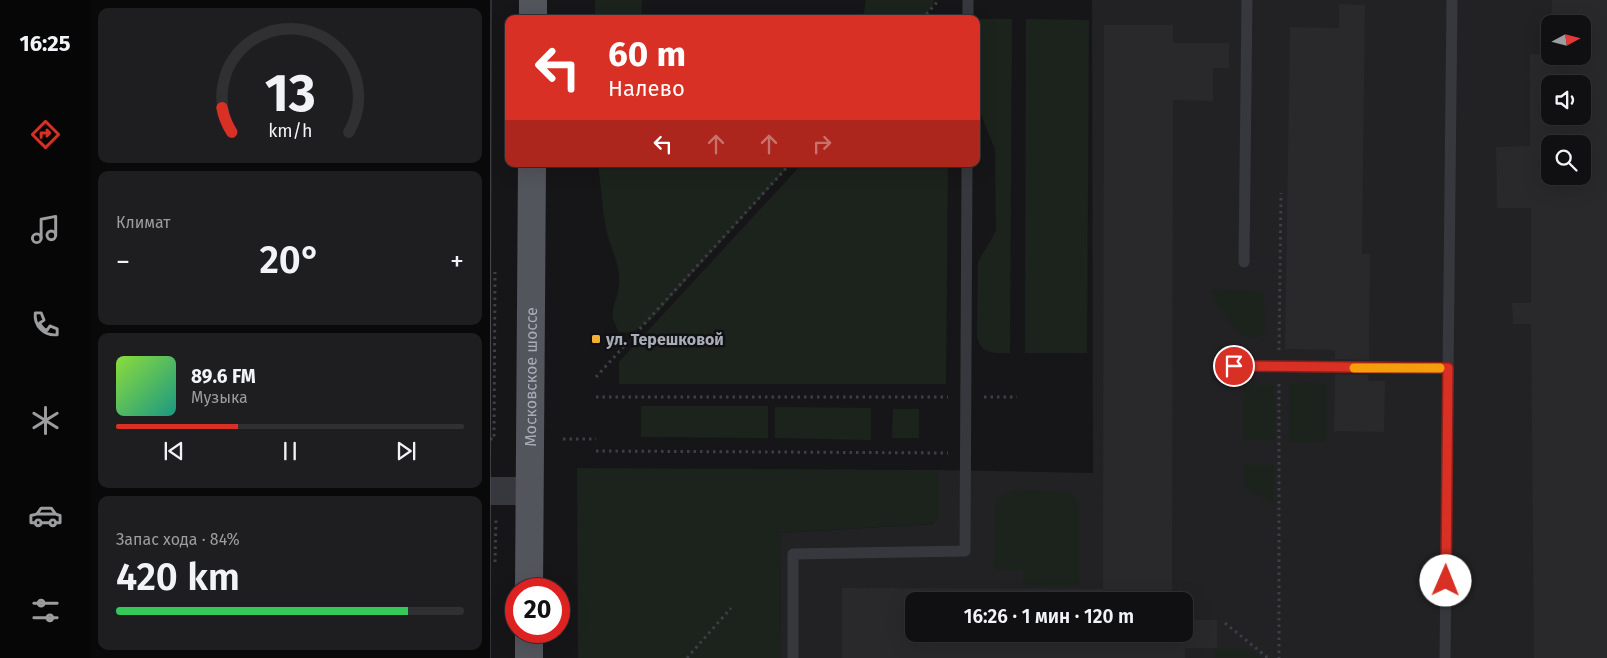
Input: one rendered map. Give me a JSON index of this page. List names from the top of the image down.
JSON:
{
  "streets": {
    "main road": ["Московское шоссе"]
  },
  "places": {
    "transit": ["ул. Терешковой"]
  },
  "north": "right",
  "page": {
    "tabs": "16:25",
    "turn": ["60 m", "Налево"],
    "tile": [
      "Климат",
      ["Запас хода · 84%", "420 km"]
    ],
    "heat": ["−", "20°", "+"],
    "song": ["89.6 FM", "Музыка"],
    "limit": "20",
    "trip": "16:26 · 1 мин · 120 m",
    "gauge": ["13", "km/h"]
  }
}
